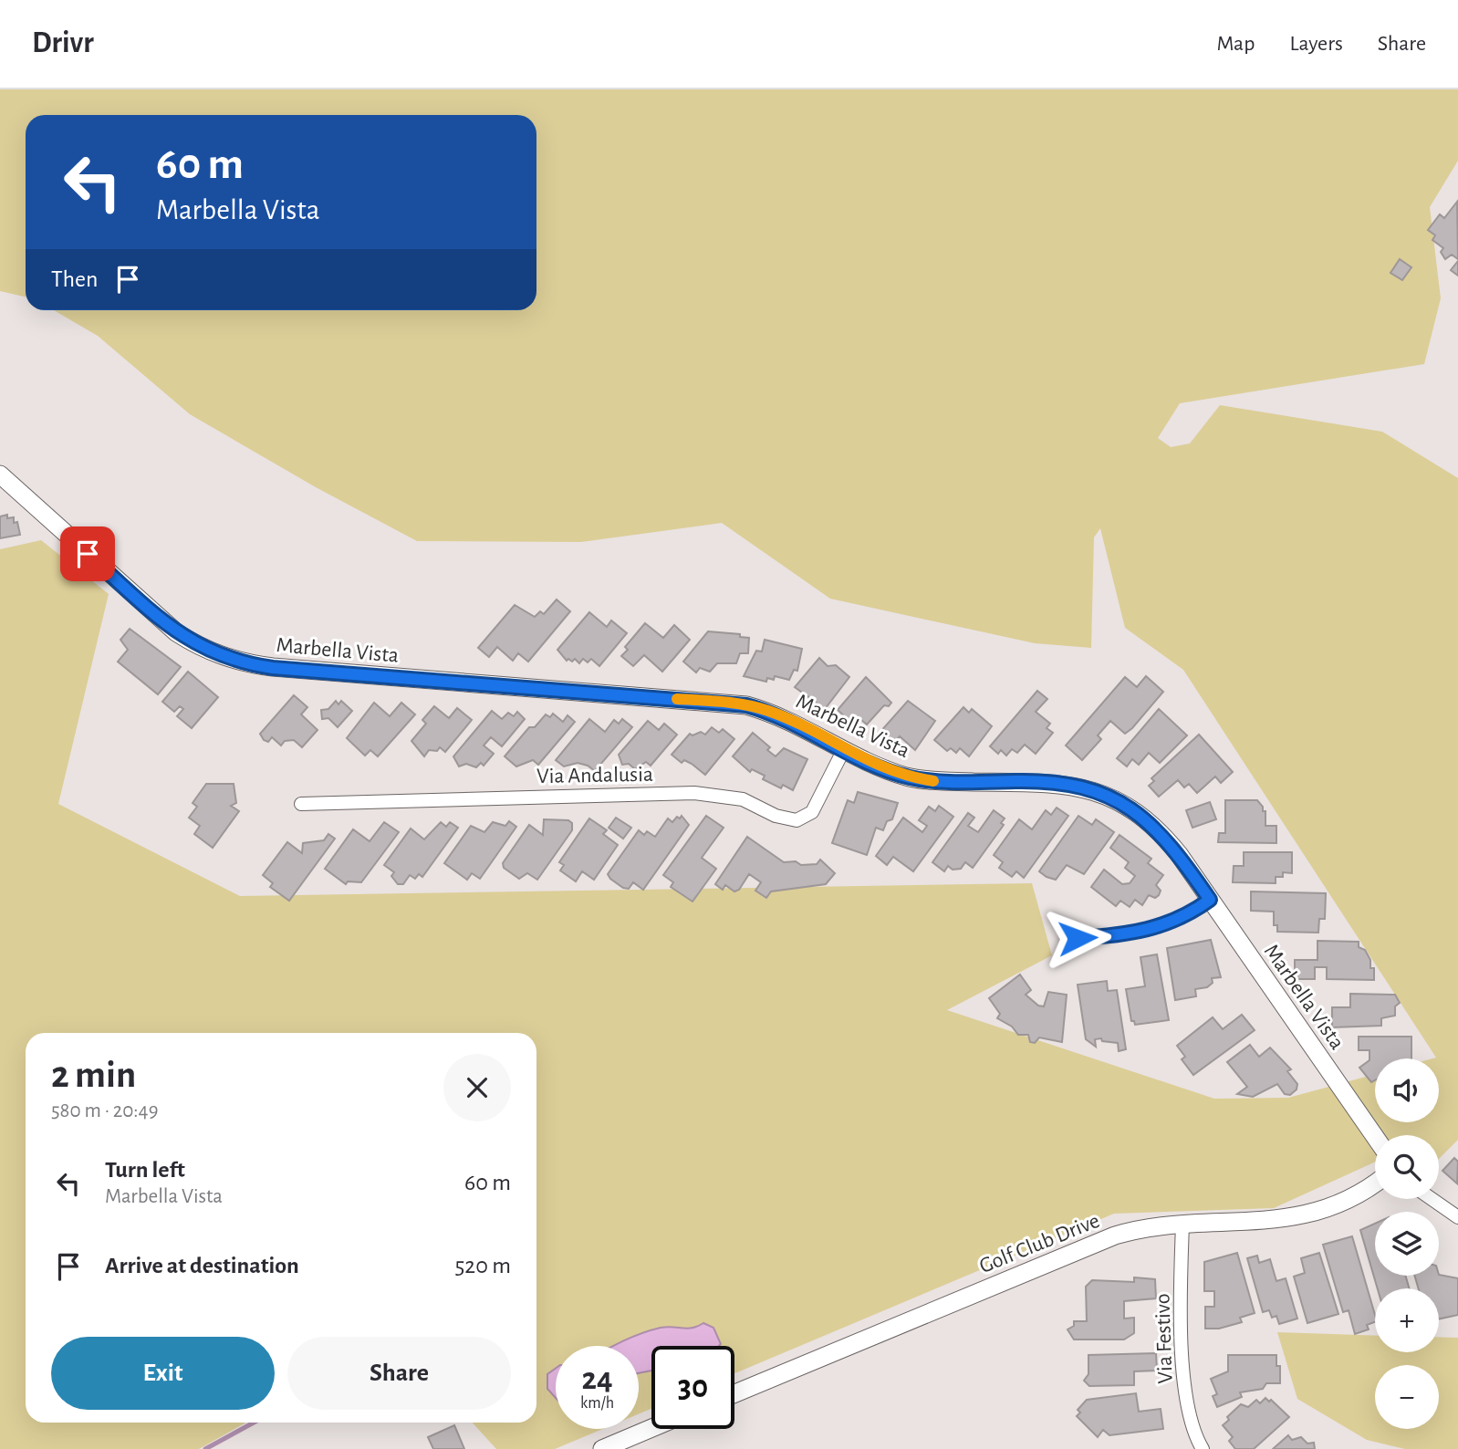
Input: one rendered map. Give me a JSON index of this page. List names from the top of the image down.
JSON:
{
  "streets": {
    "street": [
      "Marbella Vista",
      "Via Andalusia",
      "Golf Club Drive",
      "Via Festivo"
    ]
  },
  "crossings": [
    ["Marbella Vista", "Via Andalusia"],
    ["Golf Club Drive", "Via Festivo"]
  ],
  "page": {
    "header": "Drivr",
    "nav": ["Map", "Layers", "Share"],
    "turn": ["60 m", "Marbella Vista"],
    "then": "Then",
    "heading": ["2 min", "580 m · 20:49"],
    "map_buttons": ["+", "−"],
    "list": [
      {
        "name": "Turn left",
        "note": "Marbella Vista",
        "value": "60 m"
      },
      {
        "name": "Arrive at destination",
        "value": "520 m"
      }
    ],
    "buttons": ["Exit", "Share"],
    "speed": "24 km/h",
    "limit": "30"
  }
}
